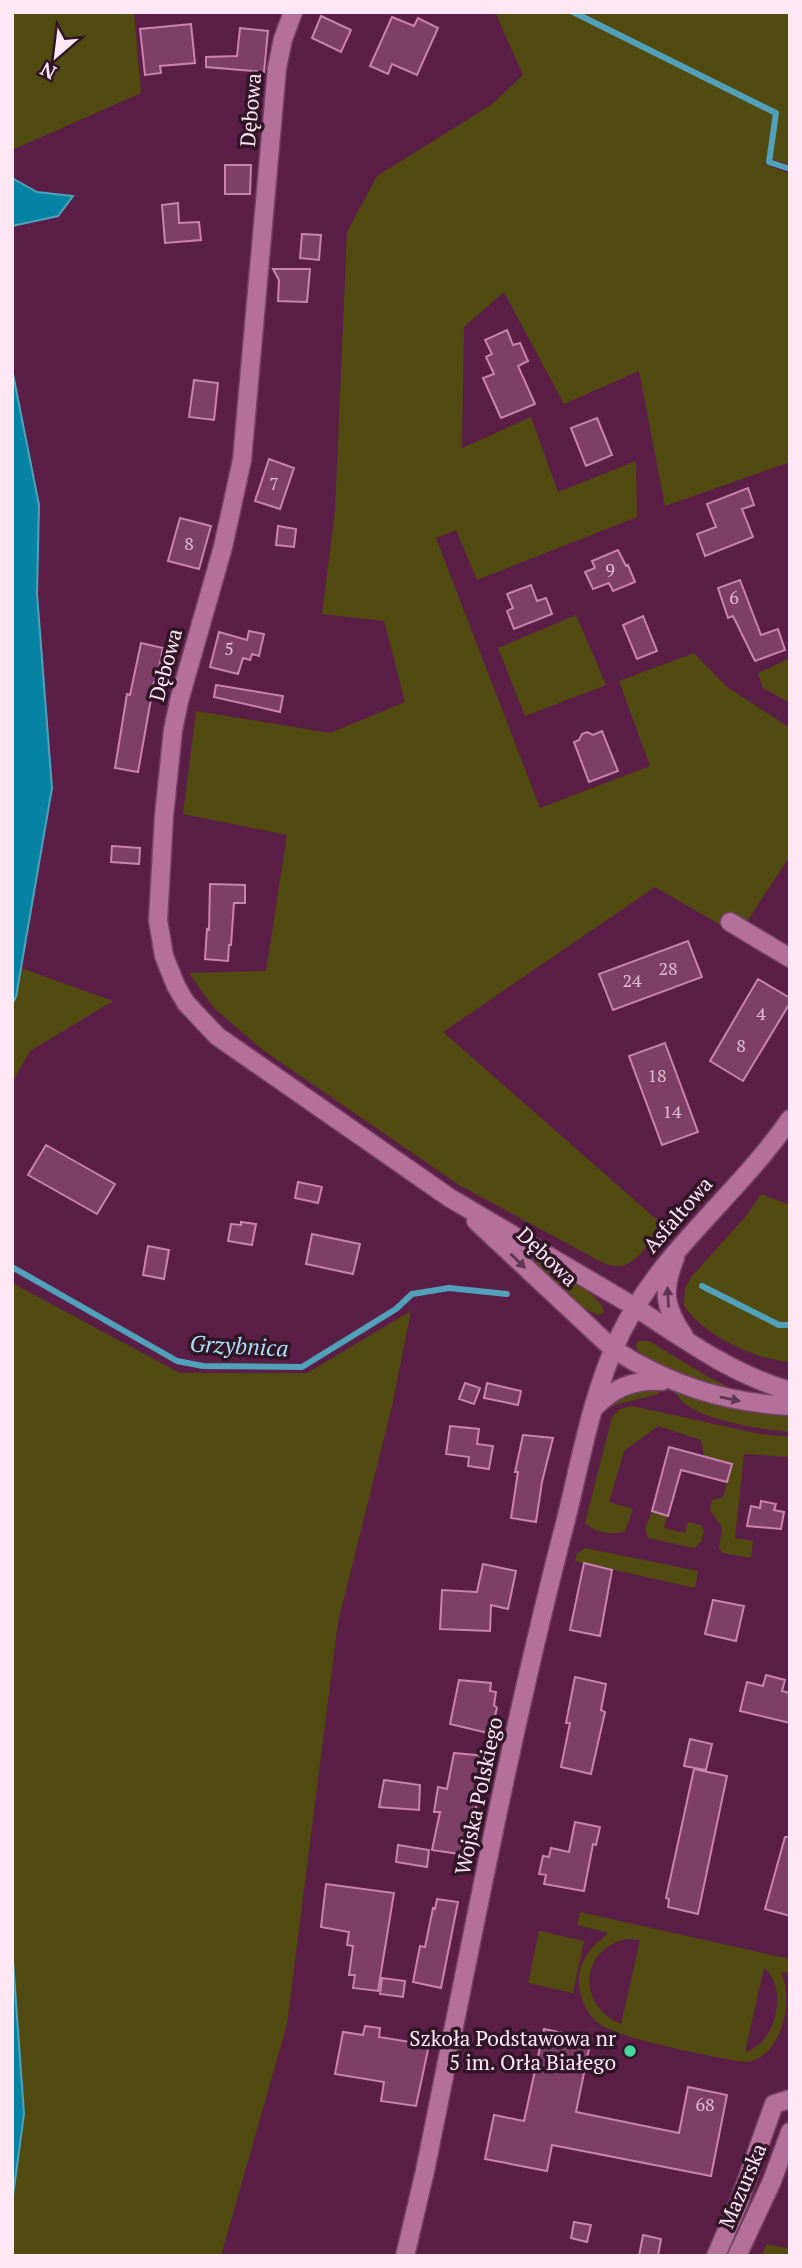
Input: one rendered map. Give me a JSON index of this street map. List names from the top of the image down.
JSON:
{
  "streets": {
    "street": [
      "Dębowa",
      "Asfaltowa",
      "Wojska Polskiego",
      "Mazurska"
    ]
  },
  "crossings": [
    ["Dębowa", "Asfaltowa"],
    ["Dębowa", "Wojska Polskiego"],
    ["Asfaltowa", "Wojska Polskiego"]
  ],
  "water": ["Grzybnica"],
  "places": ["Szkoła Podstawowa nr 5 im. Orła Białego"],
  "house_numbers": [
    "7",
    "8",
    "9",
    "6",
    "5",
    "28",
    "24",
    "4",
    "8",
    "18",
    "14",
    "68"
  ],
  "north": "bottom left"
}
